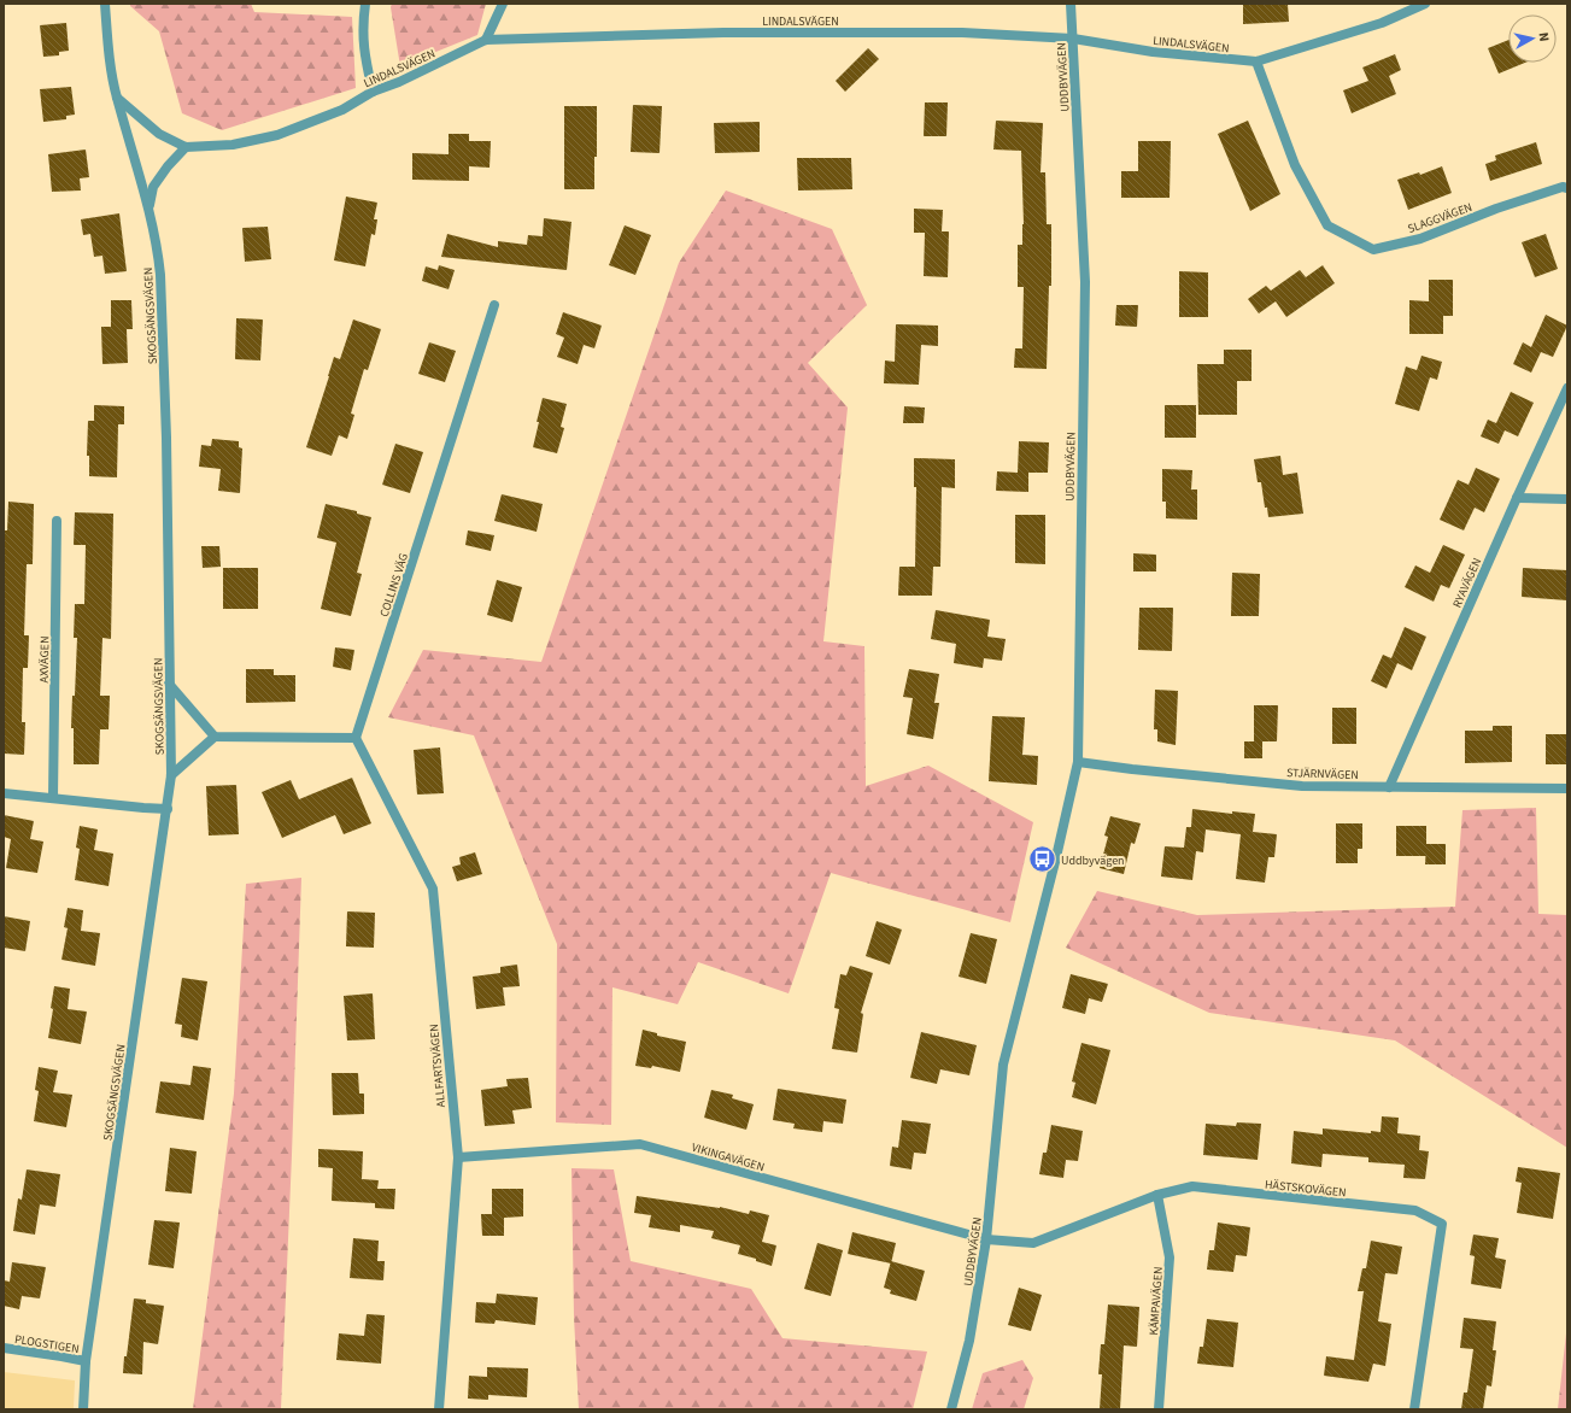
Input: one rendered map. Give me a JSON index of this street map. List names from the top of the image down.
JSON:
{
  "streets": {
    "street": [
      "LINDALSVÄGEN",
      "UDDBYVÄGEN",
      "SLAGGVÄGEN",
      "SKOGSÄNGSVÄGEN",
      "RYAVÄGEN",
      "COLLINS VÄG",
      "AXVÄGEN",
      "STJÄRNVÄGEN",
      "ALLFARTSVÄGEN",
      "VIKINGAVÄGEN",
      "HÄSTSKOVÄGEN",
      "KÄMPAVÄGEN",
      "PLOGSTIGEN"
    ]
  },
  "crossings": [
    ["LINDALSVÄGEN", "UDDBYVÄGEN"],
    ["LINDALSVÄGEN", "SLAGGVÄGEN"],
    ["LINDALSVÄGEN", "SKOGSÄNGSVÄGEN"],
    ["UDDBYVÄGEN", "STJÄRNVÄGEN"],
    ["UDDBYVÄGEN", "VIKINGAVÄGEN"],
    ["UDDBYVÄGEN", "HÄSTSKOVÄGEN"],
    ["SKOGSÄNGSVÄGEN", "PLOGSTIGEN"],
    ["RYAVÄGEN", "STJÄRNVÄGEN"],
    ["COLLINS VÄG", "ALLFARTSVÄGEN"],
    ["ALLFARTSVÄGEN", "VIKINGAVÄGEN"],
    ["VIKINGAVÄGEN", "HÄSTSKOVÄGEN"],
    ["HÄSTSKOVÄGEN", "KÄMPAVÄGEN"]
  ],
  "places": {
    "bus stop": ["Uddbyvägen"]
  },
  "north": "right"
}
